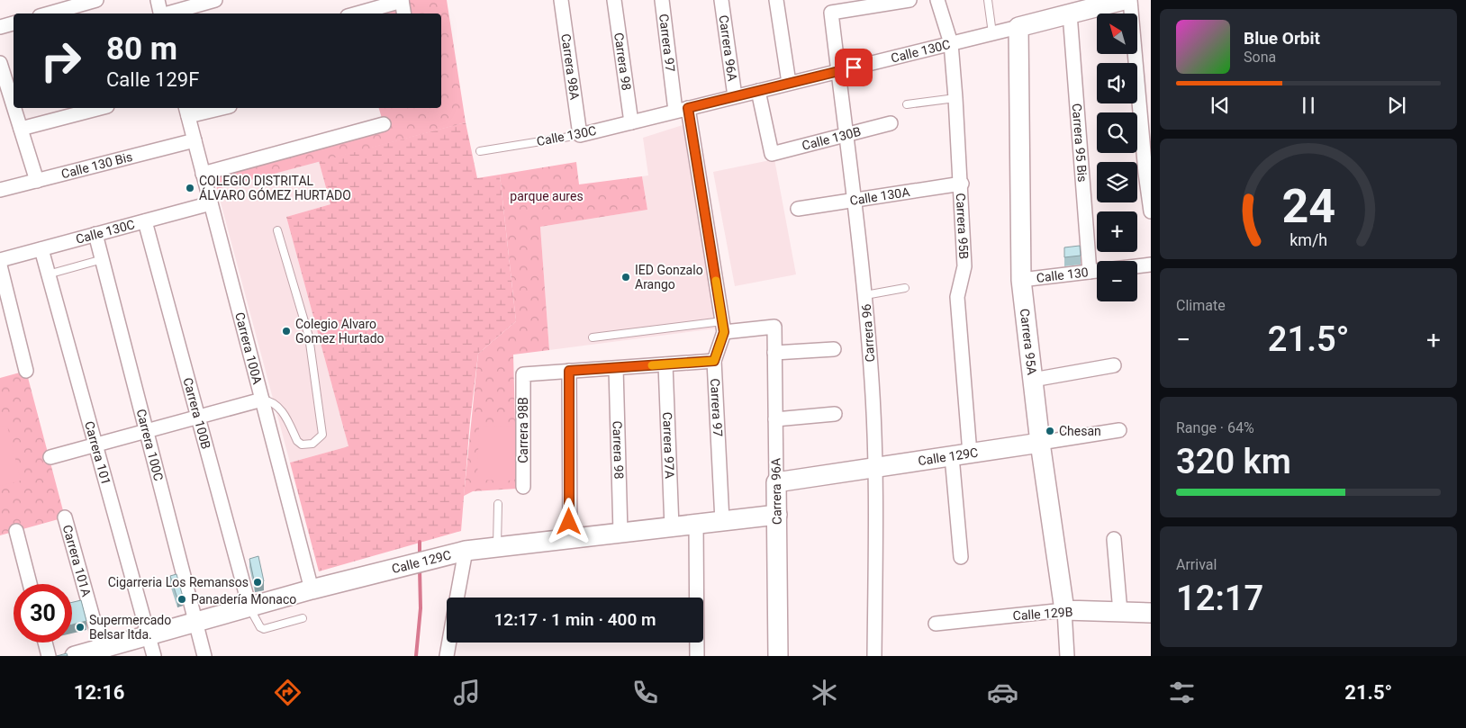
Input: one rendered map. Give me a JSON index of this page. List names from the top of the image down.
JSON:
{
  "streets": {
    "street": [
      "Carrera 97",
      "Carrera 96A",
      "Calle 130C",
      "Carrera 98",
      "Carrera 98A",
      "Calle 130B",
      "Carrera 95 Bis",
      "Calle 130 Bis",
      "Calle 130A",
      "Carrera 95B",
      "Calle 130",
      "Carrera 96",
      "Carrera 95A",
      "Carrera 100A",
      "Carrera 100B",
      "Carrera 98B",
      "Carrera 100C",
      "Carrera 97A",
      "Carrera 101",
      "Calle 129C",
      "Carrera 101A",
      "Calle 129B"
    ]
  },
  "crossings": [
    ["Carrera 97", "Carrera 96A"],
    ["Carrera 97", "Calle 130C"],
    ["Carrera 97", "Calle 129C"],
    ["Carrera 96A", "Calle 130C"],
    ["Carrera 96A", "Calle 129C"],
    ["Calle 130C", "Carrera 98"],
    ["Calle 130C", "Carrera 98A"],
    ["Calle 130C", "Calle 130B"],
    ["Calle 130C", "Carrera 95 Bis"],
    ["Calle 130C", "Carrera 95B"],
    ["Calle 130C", "Carrera 96"],
    ["Calle 130C", "Carrera 95A"],
    ["Calle 130C", "Carrera 100A"],
    ["Calle 130C", "Carrera 100B"],
    ["Calle 130C", "Carrera 100C"],
    ["Calle 130C", "Carrera 101"],
    ["Carrera 98", "Calle 129C"],
    ["Calle 130B", "Carrera 96"],
    ["Carrera 95 Bis", "Calle 130"],
    ["Calle 130 Bis", "Carrera 100A"],
    ["Calle 130A", "Carrera 95B"],
    ["Calle 130A", "Carrera 96"],
    ["Carrera 95B", "Calle 129C"],
    ["Calle 130", "Carrera 95A"],
    ["Carrera 96", "Calle 129C"],
    ["Carrera 95A", "Calle 129C"],
    ["Carrera 95A", "Calle 129B"],
    ["Carrera 100A", "Calle 129C"],
    ["Carrera 100B", "Calle 129C"],
    ["Carrera 100C", "Calle 129C"],
    ["Carrera 97A", "Calle 129C"],
    ["Carrera 101", "Calle 129C"],
    ["Calle 129C", "Carrera 101A"]
  ],
  "parks": ["parque aures"],
  "places": [
    "COLEGIO DISTRITAL ÁLVARO GÓMEZ HURTADO",
    "IED Gonzalo Arango",
    "Colegio Alvaro Gomez Hurtado",
    "Chesan",
    "Cigarreria Los Remansos",
    "Panadería Monaco",
    "Supermercado Belsar ltda."
  ],
  "north": "top left",
  "page": {
    "map_buttons": ["+", "−"],
    "turn": ["80 m", "Calle 129F"],
    "song": ["Blue Orbit", "Sona"],
    "tile": [
      "Climate",
      ["Range · 64%", "320 km"],
      ["Arrival", "12:17"]
    ],
    "heat": ["−", "21.5°", "+"],
    "limit": "30",
    "trip": "12:17 · 1 min · 400 m",
    "tabs": ["12:16", "21.5°"],
    "gauge": ["24", "km/h"]
  }
}
